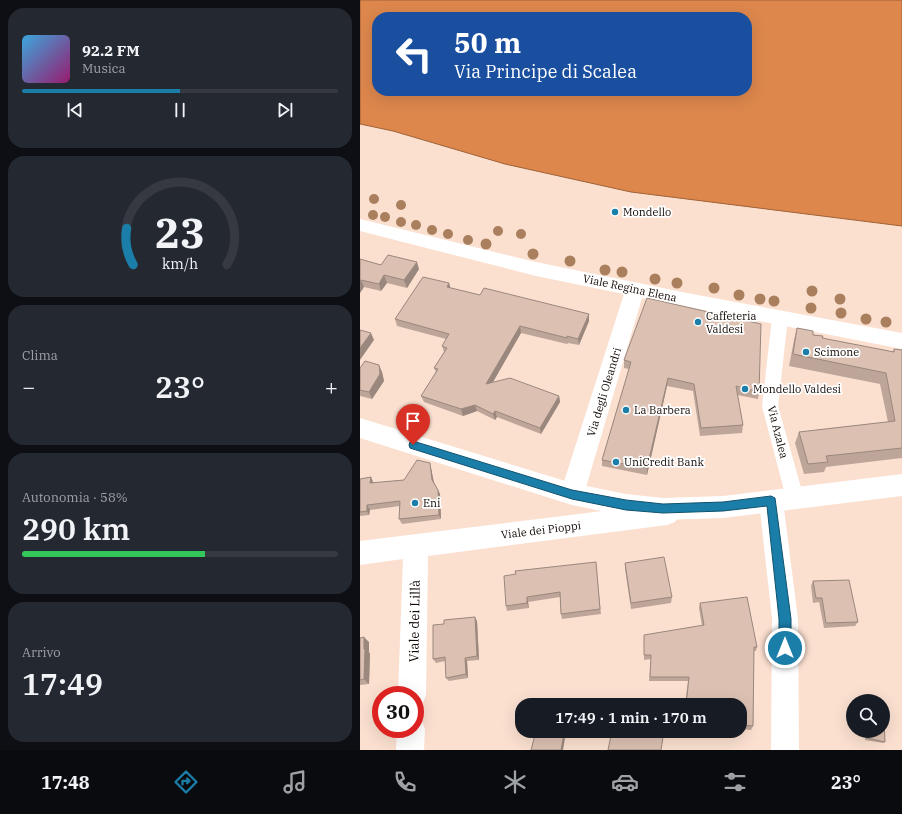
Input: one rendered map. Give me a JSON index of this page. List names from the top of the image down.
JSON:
{
  "streets": {
    "street": [
      "Viale Regina Elena",
      "Via degli Oleandri",
      "Via Azalea",
      "Viale dei Pioppi",
      "Viale dei Lillà"
    ]
  },
  "crossings": [
    ["Viale Regina Elena", "Via degli Oleandri"],
    ["Viale Regina Elena", "Via Azalea"],
    ["Viale dei Pioppi", "Viale dei Lillà"]
  ],
  "places": [
    "Mondello",
    "Caffeteria Valdesi",
    "Scimone",
    "Mondello Valdesi",
    "La Barbera",
    "UniCredit Bank",
    "Eni"
  ],
  "page": {
    "turn": ["50 m", "Via Principe di Scalea"],
    "song": ["92.2 FM", "Musica"],
    "tile": [
      "Clima",
      ["Autonomia · 58%", "290 km"],
      ["Arrivo", "17:49"]
    ],
    "heat": ["−", "23°", "+"],
    "limit": "30",
    "trip": "17:49 · 1 min · 170 m",
    "tabs": ["17:48", "23°"],
    "gauge": ["23", "km/h"]
  }
}
